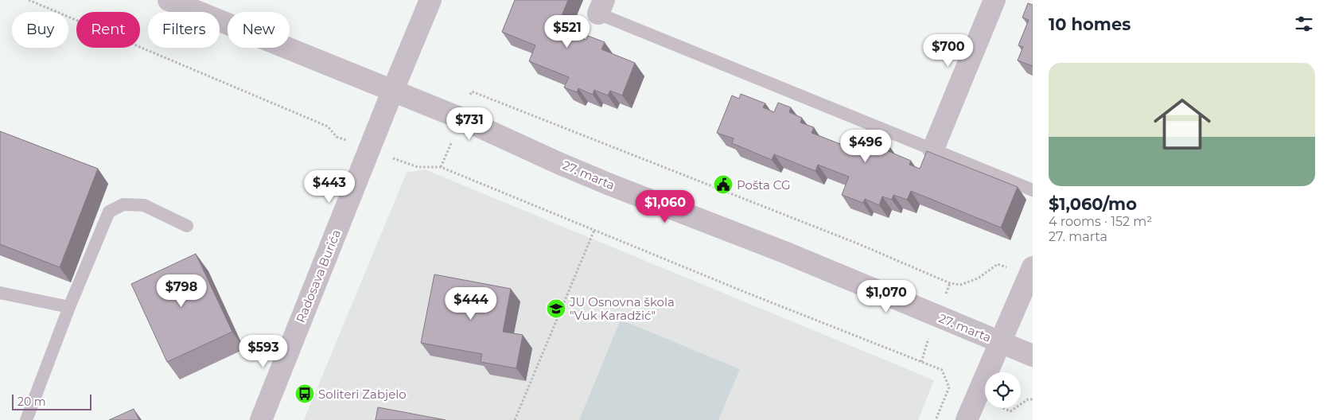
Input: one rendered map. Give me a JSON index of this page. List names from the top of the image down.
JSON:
{
  "streets": {
    "street": ["27. marta", "Radosava Burića"]
  },
  "crossings": [
    ["27. marta", "Radosava Burića"]
  ],
  "places": {
    "public building": ["Pošta CG"],
    "school or university": ["JU Osnovna škola \"Vuk Karadžić\""],
    "bus stop": ["Soliteri Zabjelo"]
  },
  "scale_bar": "20 m",
  "page": {
    "heading": "10 homes",
    "chip": [
      "Buy",
      "Rent",
      "Filters",
      "New"
    ],
    "price": [
      "$521",
      "$700",
      "$731",
      "$496",
      "$443",
      "$1,060",
      "$798",
      "$1,070",
      "$444",
      "$593"
    ],
    "list": [
      {
        "name": "$1,060/mo",
        "note": "4 rooms · 152 m² · 27. marta"
      }
    ],
    "scale": "20 m"
  }
}
